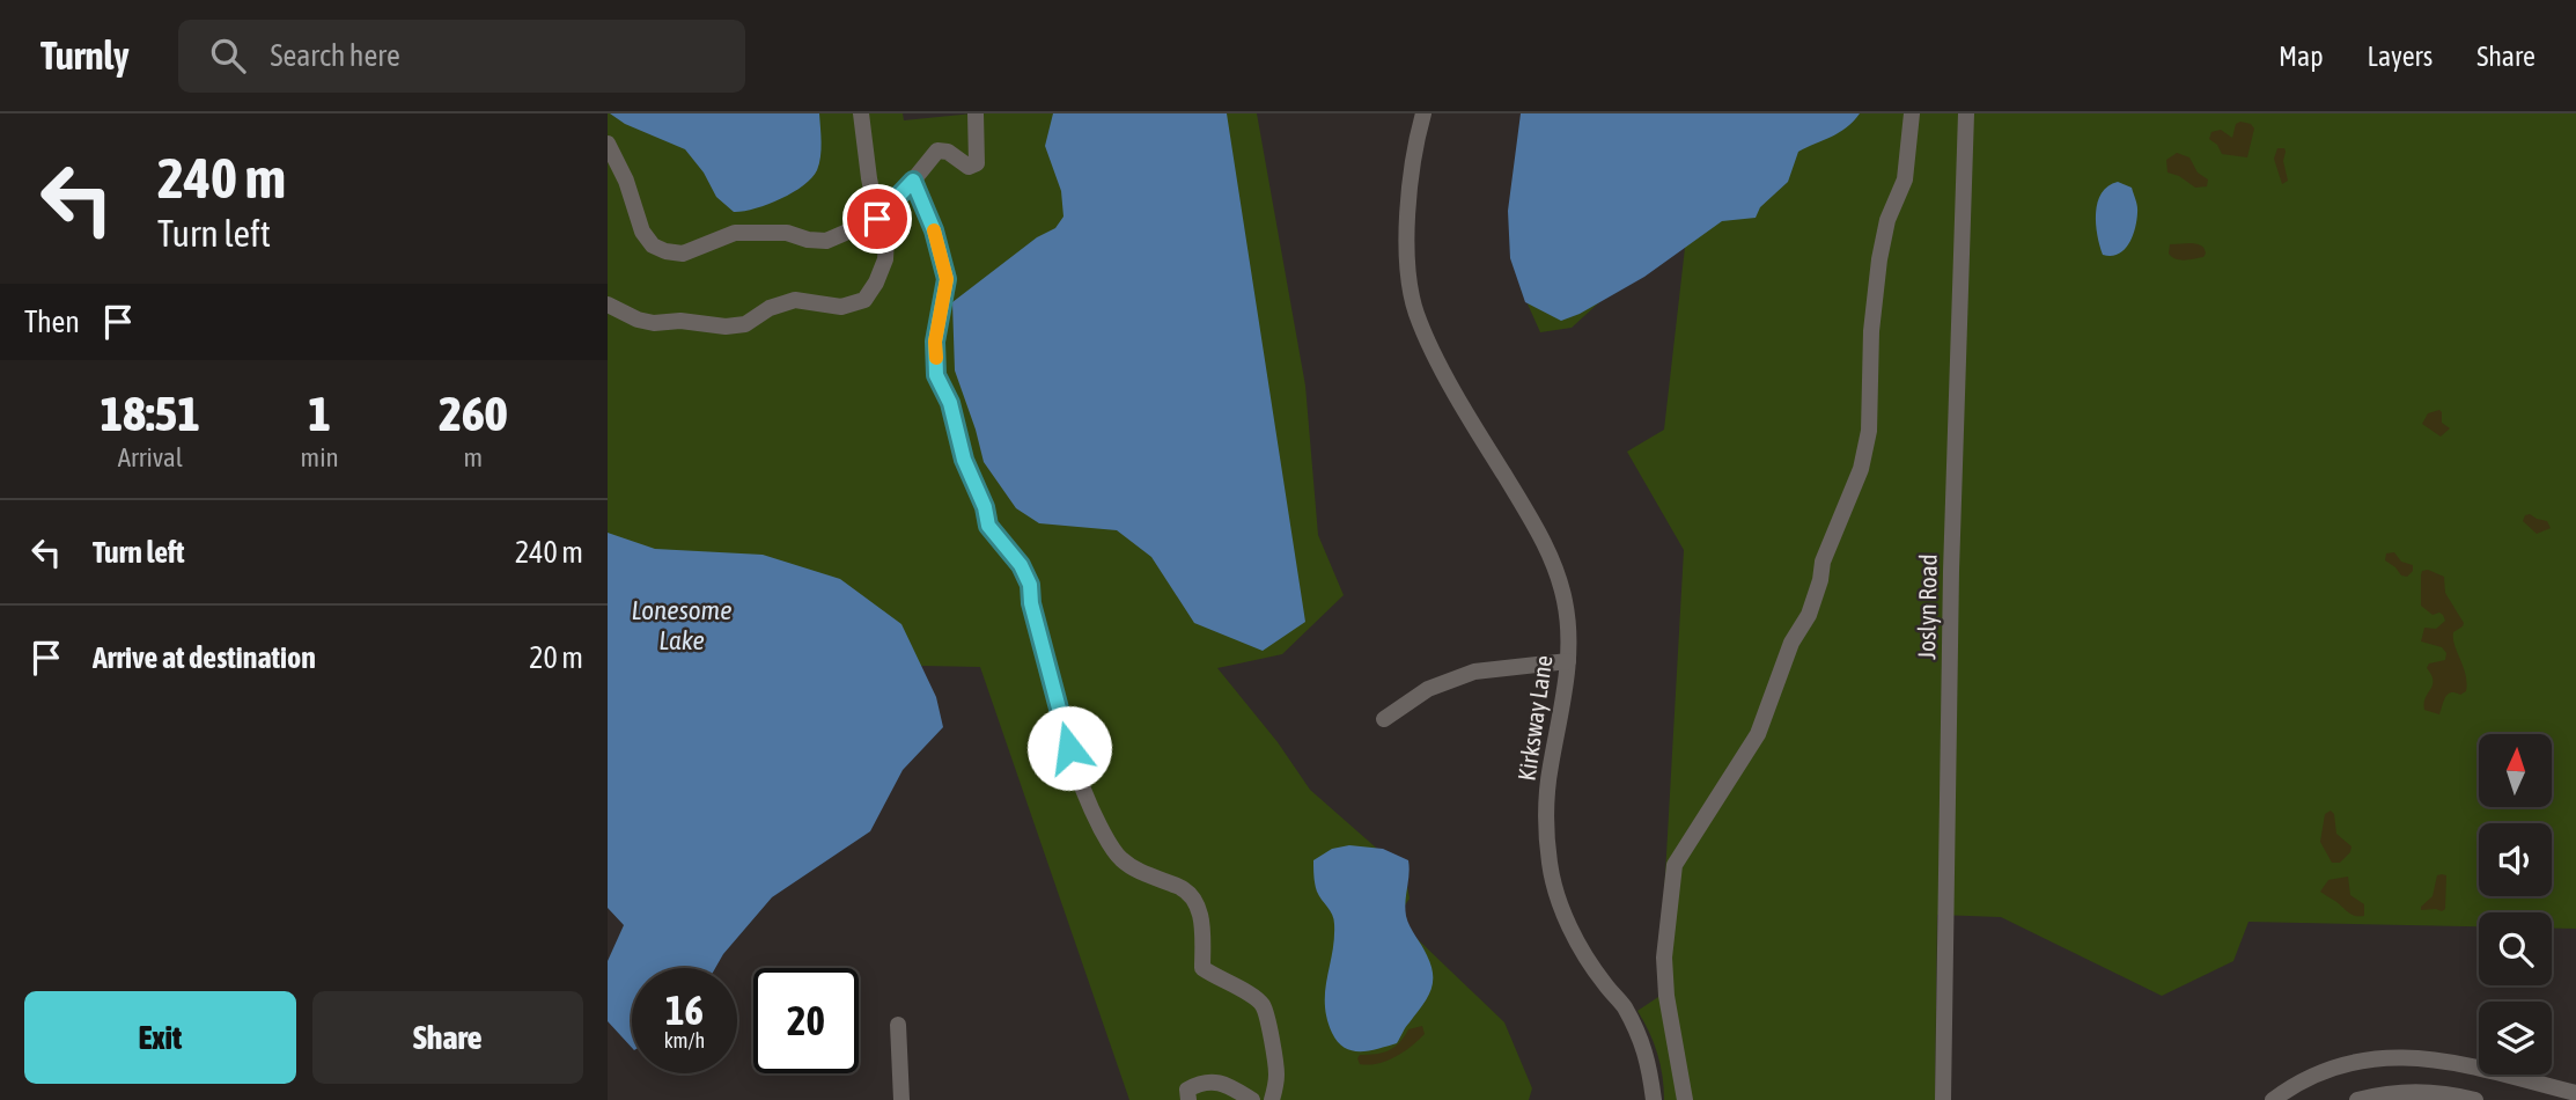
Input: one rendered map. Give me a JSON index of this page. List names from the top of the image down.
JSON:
{
  "streets": {
    "street": ["Joslyn Road", "Kirksway Lane"]
  },
  "water": ["Lonesome Lake"],
  "north": "top",
  "page": {
    "header": "Turnly",
    "search": "Search here",
    "nav": ["Map", "Layers", "Share"],
    "turn": ["240 m", "Turn left"],
    "then": "Then",
    "eta": [
      "18:51",
      "Arrival",
      "1",
      "min",
      "260",
      "m"
    ],
    "list": [
      {
        "name": "Turn left",
        "value": "240 m"
      },
      {
        "name": "Arrive at destination",
        "value": "20 m"
      }
    ],
    "speed": "16 km/h",
    "limit": "20",
    "buttons": ["Exit", "Share"]
  }
}
